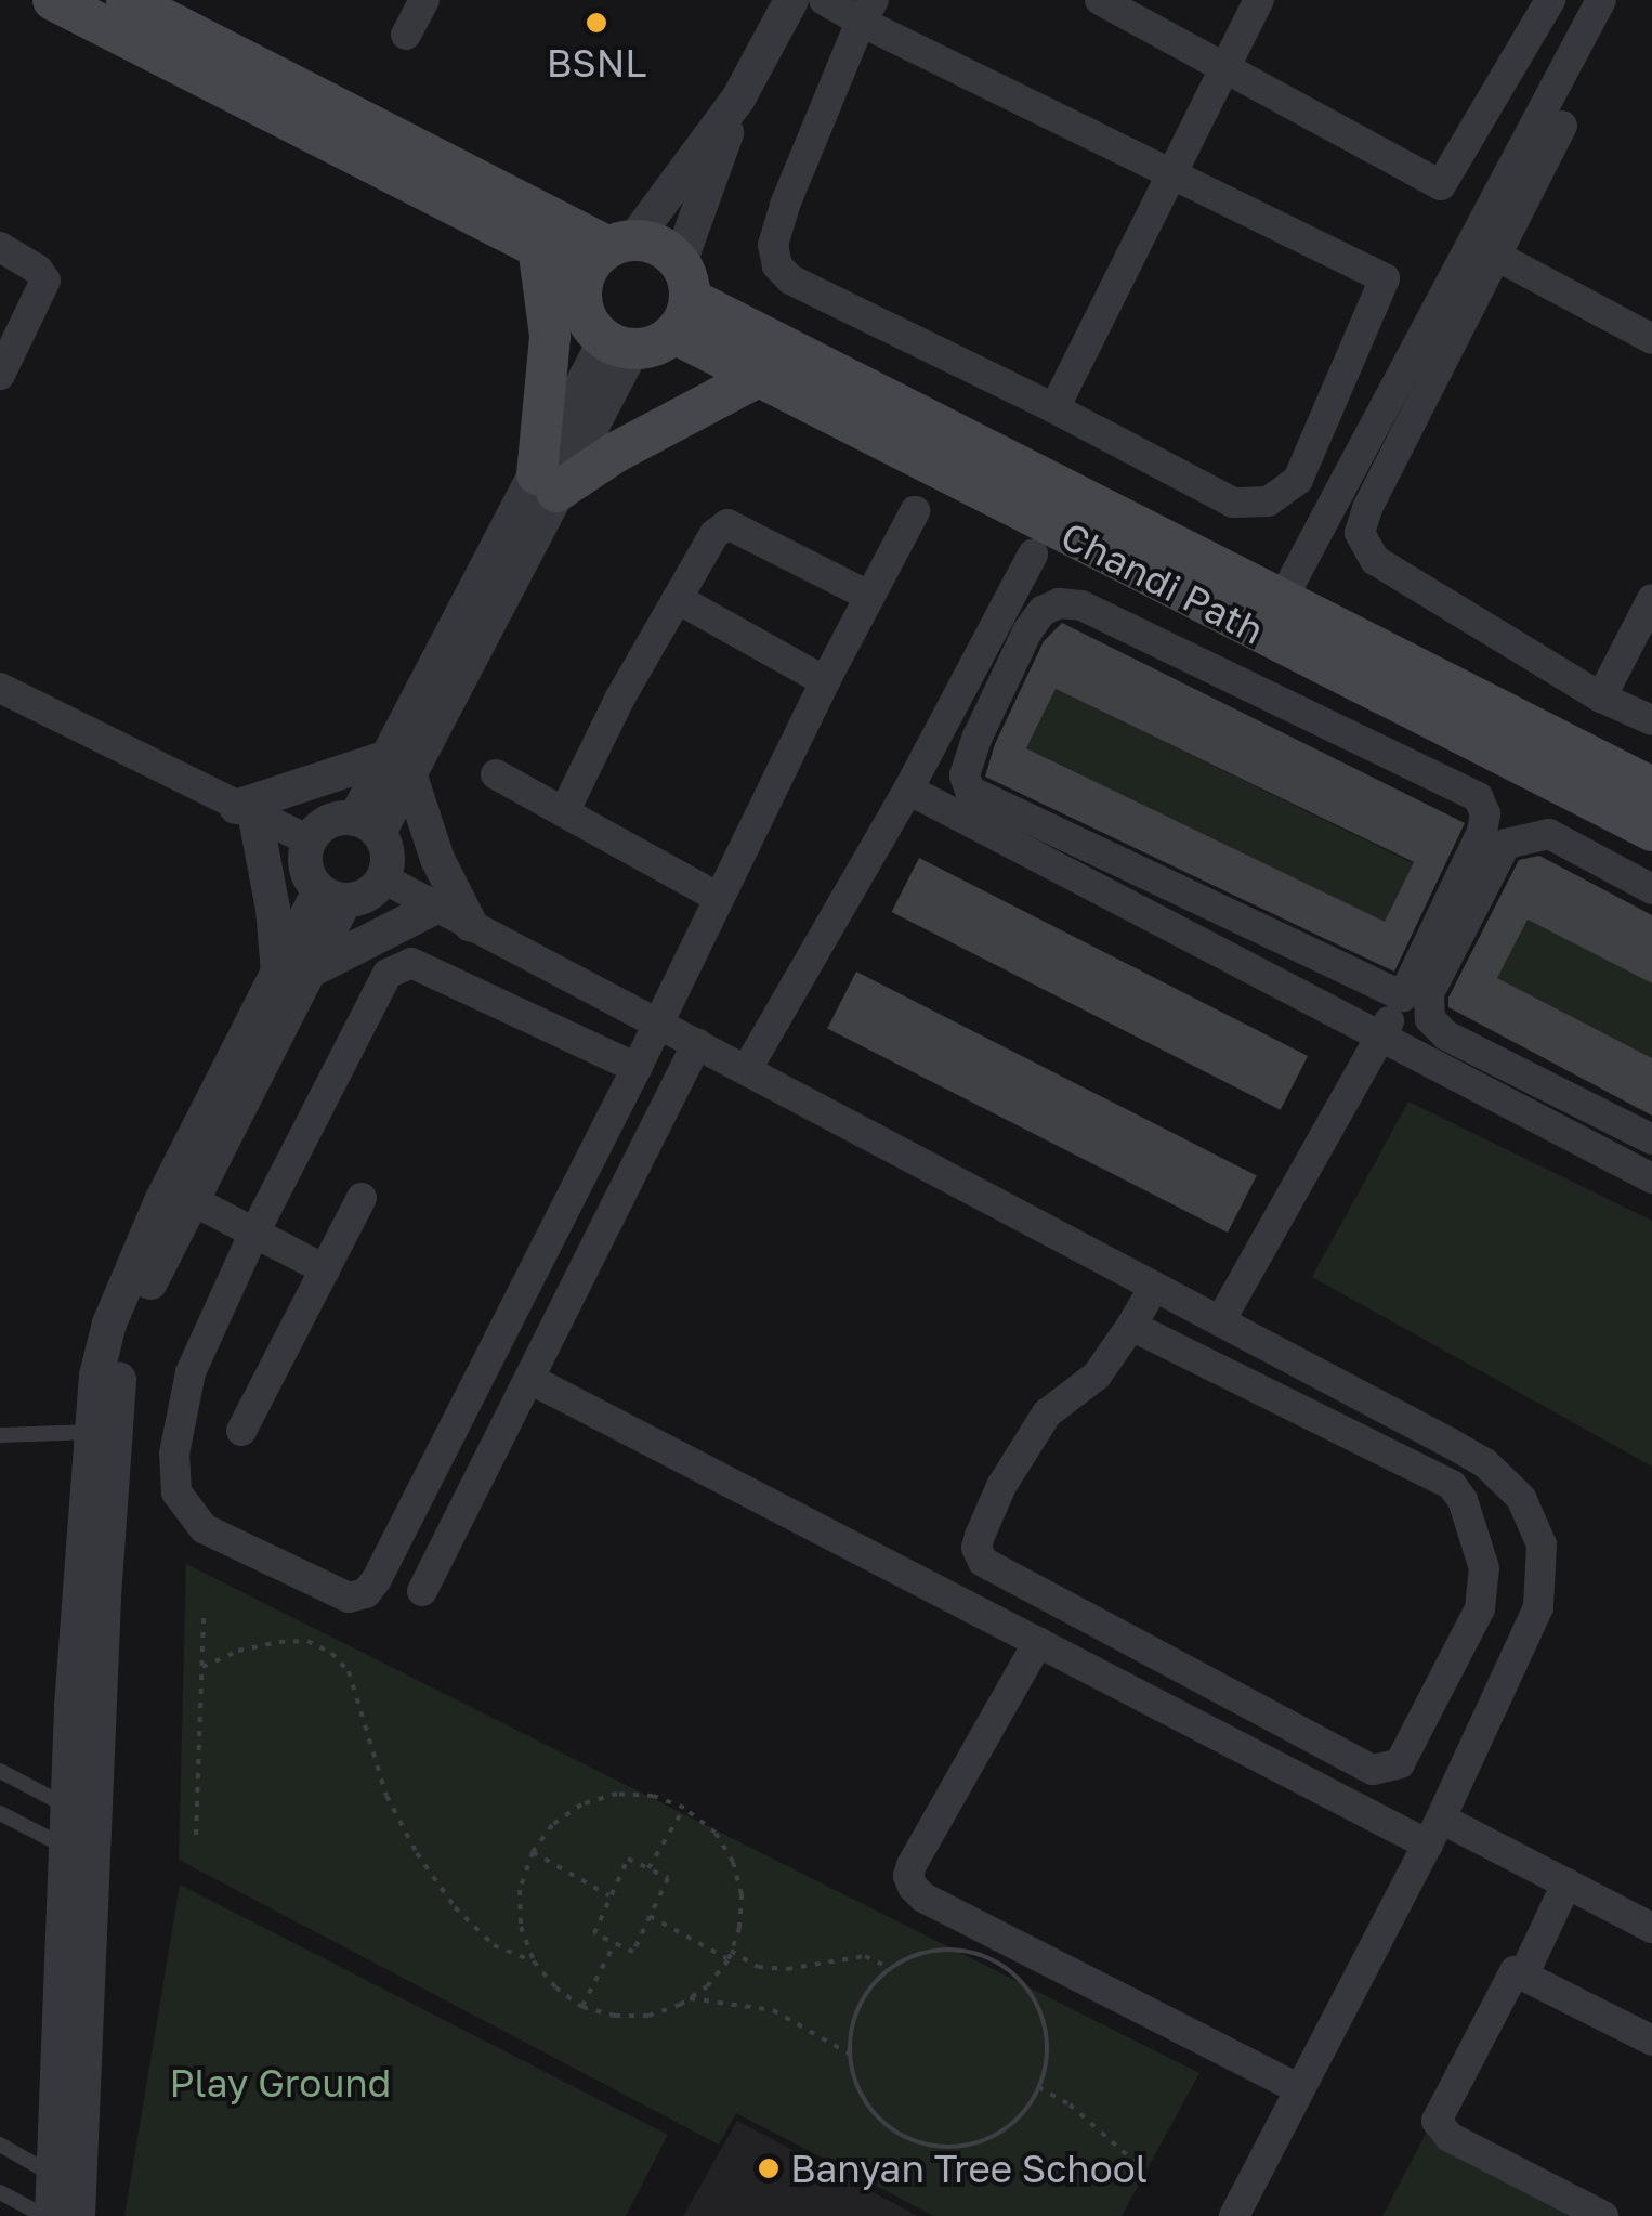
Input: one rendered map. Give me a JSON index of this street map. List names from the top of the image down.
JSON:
{
  "streets": {
    "main road": ["Chandi Path"]
  },
  "parks": ["Play Ground"],
  "places": ["BSNL", "Banyan Tree School"]
}
